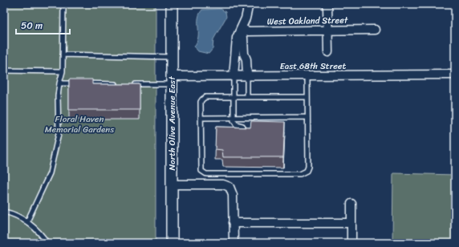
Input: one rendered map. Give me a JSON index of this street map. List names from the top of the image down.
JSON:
{
  "streets": {
    "street": ["West Oakland Street", "East 68th Street", "North Olive Avenue East"]
  },
  "crossings": [
    ["East 68th Street", "North Olive Avenue East"]
  ],
  "parks": ["Floral Haven Memorial Gardens"],
  "scale_bar": "50 m"
}
